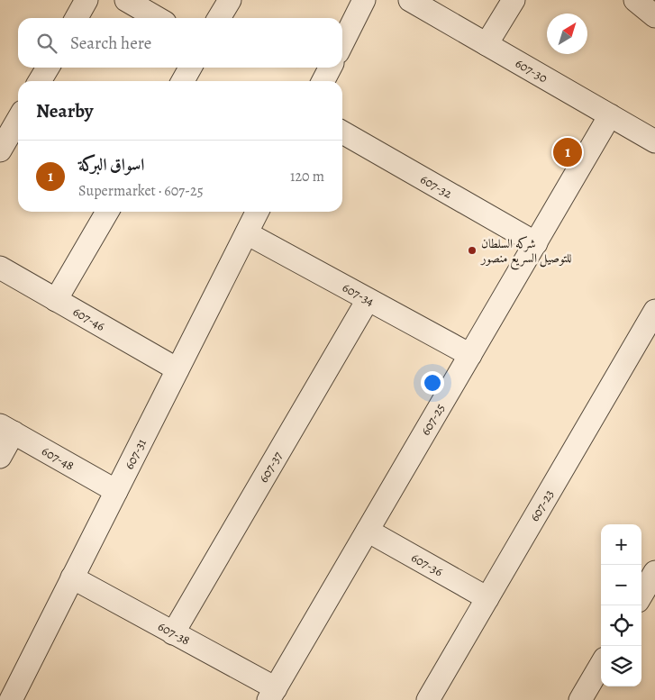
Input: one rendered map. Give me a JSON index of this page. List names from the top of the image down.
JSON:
{
  "streets": {
    "street": [
      "607-30",
      "607-32",
      "607-34",
      "607-46",
      "607-25",
      "607-31",
      "607-48",
      "607-37",
      "607-23",
      "607-36",
      "607-38"
    ]
  },
  "crossings": [
    ["607-30", "607-25"],
    ["607-32", "607-25"],
    ["607-34", "607-25"],
    ["607-34", "607-31"],
    ["607-34", "607-37"],
    ["607-46", "607-31"],
    ["607-25", "607-36"],
    ["607-25", "607-38"],
    ["607-31", "607-48"],
    ["607-31", "607-38"],
    ["607-37", "607-38"],
    ["607-23", "607-36"]
  ],
  "places": ["شركه السلطان للتوصيل السريع منصور"],
  "north": "top right",
  "page": {
    "search": "Search here",
    "heading": "Nearby",
    "pins": "1",
    "list": [
      {
        "mark": "1",
        "name": "اسواق البركة",
        "note": "Supermarket · 607-25",
        "value": "120 m"
      }
    ],
    "map_buttons": ["+", "−"]
  }
}
